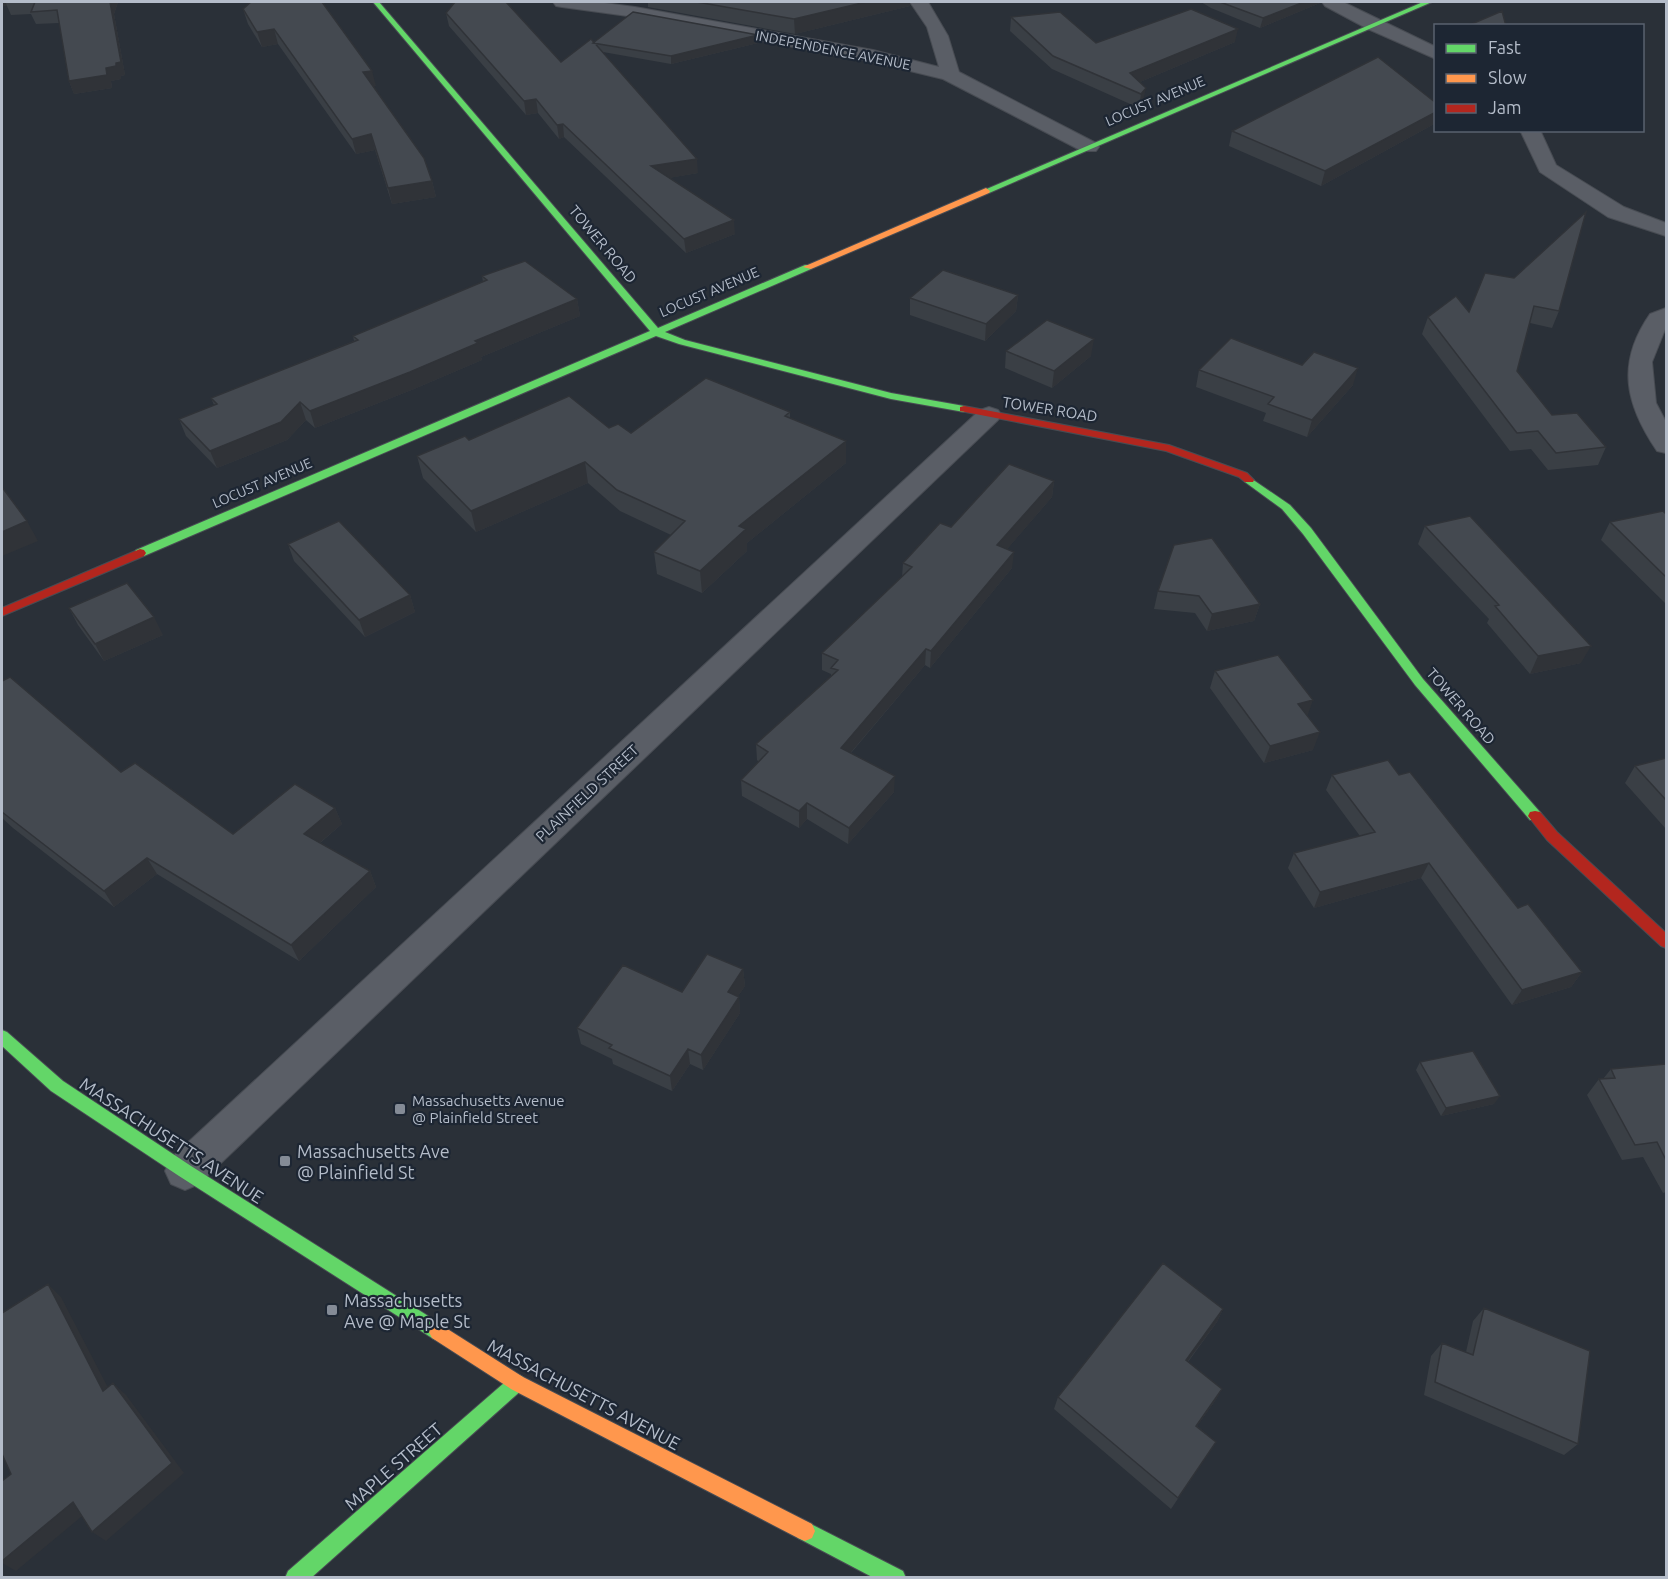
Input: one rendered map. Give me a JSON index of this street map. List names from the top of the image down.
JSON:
{
  "streets": {
    "street": [
      "INDEPENDENCE AVENUE",
      "LOCUST AVENUE",
      "TOWER ROAD",
      "PLAINFIELD STREET",
      "MASSACHUSETTS AVENUE",
      "MAPLE STREET"
    ]
  },
  "crossings": [
    ["INDEPENDENCE AVENUE", "LOCUST AVENUE"],
    ["LOCUST AVENUE", "TOWER ROAD"],
    ["TOWER ROAD", "PLAINFIELD STREET"],
    ["PLAINFIELD STREET", "MASSACHUSETTS AVENUE"],
    ["MASSACHUSETTS AVENUE", "MAPLE STREET"]
  ],
  "places": {
    "transit": ["Massachusetts Avenue @ Plainfield Street", "Massachusetts Ave @ Plainfield St", "Massachusetts Ave @ Maple St"]
  },
  "legend": ["Fast", "Slow", "Jam"]
}
